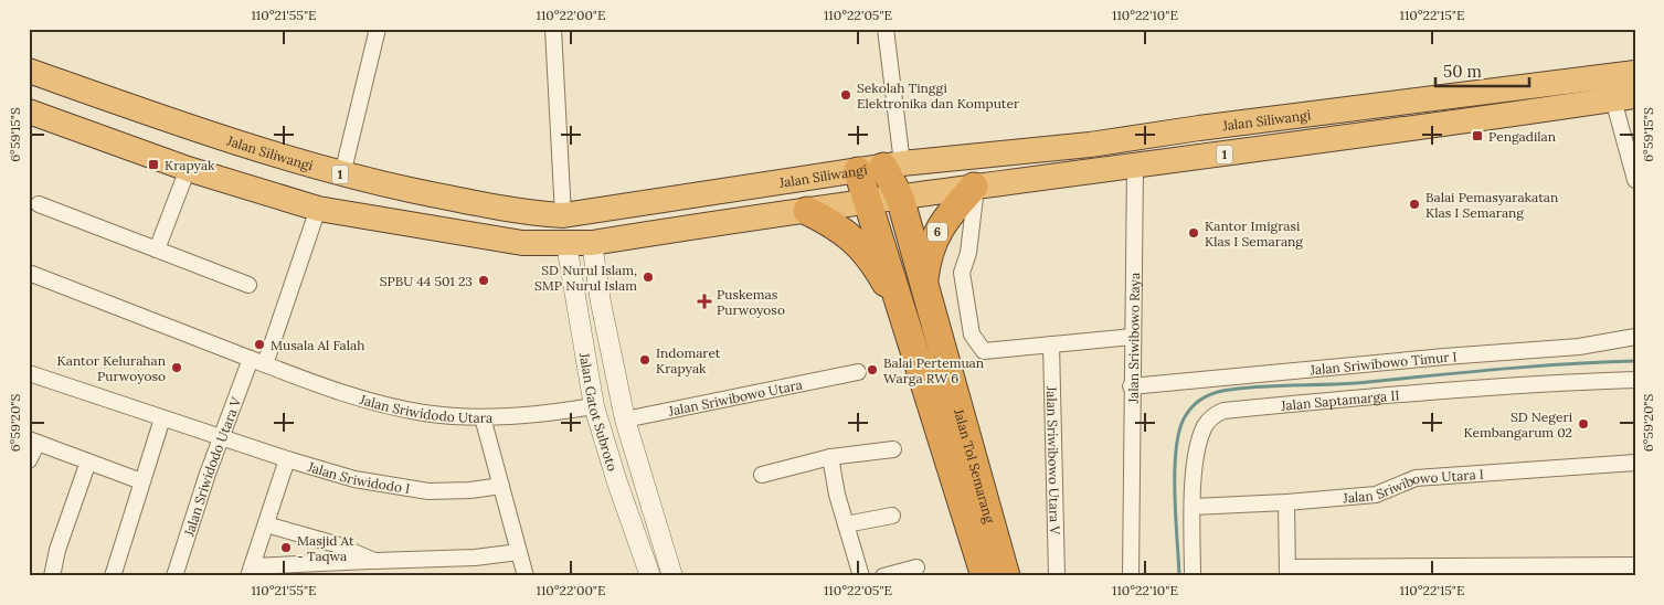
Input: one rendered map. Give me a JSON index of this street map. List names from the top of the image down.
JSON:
{
  "streets": {
    "highway": [
      "Jalan Siliwangi",
      "1",
      "6",
      "Jalan Tol Semarang"
    ],
    "street": [
      "Jalan Sriwibowo Raya",
      "Jalan Sriwibowo Timur I",
      "Jalan Sriwibowo Utara",
      "Jalan Saptamarga II",
      "Jalan Sriwidodo Utara",
      "Jalan Gatot Subroto",
      "Jalan Sriwibowo Utara V",
      "Jalan Sriwidodo Utara V",
      "Jalan Sriwidodo I",
      "Jalan Sriwibowo Utara I"
    ]
  },
  "crossings": [
    ["Jalan Siliwangi", "6"],
    ["Jalan Siliwangi", "Jalan Sriwibowo Raya"],
    ["Jalan Siliwangi", "Jalan Gatot Subroto"],
    ["Jalan Siliwangi", "Jalan Tol Semarang"],
    ["6", "Jalan Tol Semarang"],
    ["Jalan Sriwibowo Raya", "Jalan Sriwibowo Timur I"],
    ["Jalan Sriwibowo Utara", "Jalan Gatot Subroto"],
    ["Jalan Saptamarga II", "Jalan Sriwibowo Utara I"],
    ["Jalan Sriwidodo Utara", "Jalan Gatot Subroto"],
    ["Jalan Sriwidodo Utara", "Jalan Sriwidodo Utara V"],
    ["Jalan Sriwidodo Utara V", "Jalan Sriwidodo I"]
  ],
  "places": {
    "other": [
      "Sekolah Tinggi Elektronika dan Komputer",
      "Balai Pemasyarakatan Klas I Semarang",
      "Kantor Imigrasi Klas I Semarang",
      "SD Nurul Islam, SMP Nurul Islam",
      "SPBU 44 501 23",
      "Musala Al Falah",
      "Indomaret Krapyak",
      "Kantor Kelurahan Purwoyoso",
      "Balai Pertemuan Warga RW 6",
      "SD Negeri Kembangarum 02",
      "Masjid At - Taqwa"
    ],
    "transit": ["Pengadilan", "Krapyak"],
    "health": ["Puskemas Purwoyoso"]
  },
  "scale_bar": "50 m",
  "coordinates": [
    "110°21'55\"E",
    "110°22'00\"E",
    "110°22'05\"E",
    "110°22'10\"E",
    "110°22'15\"E",
    "6°59'15\"S",
    "6°59'20\"S"
  ]
}
